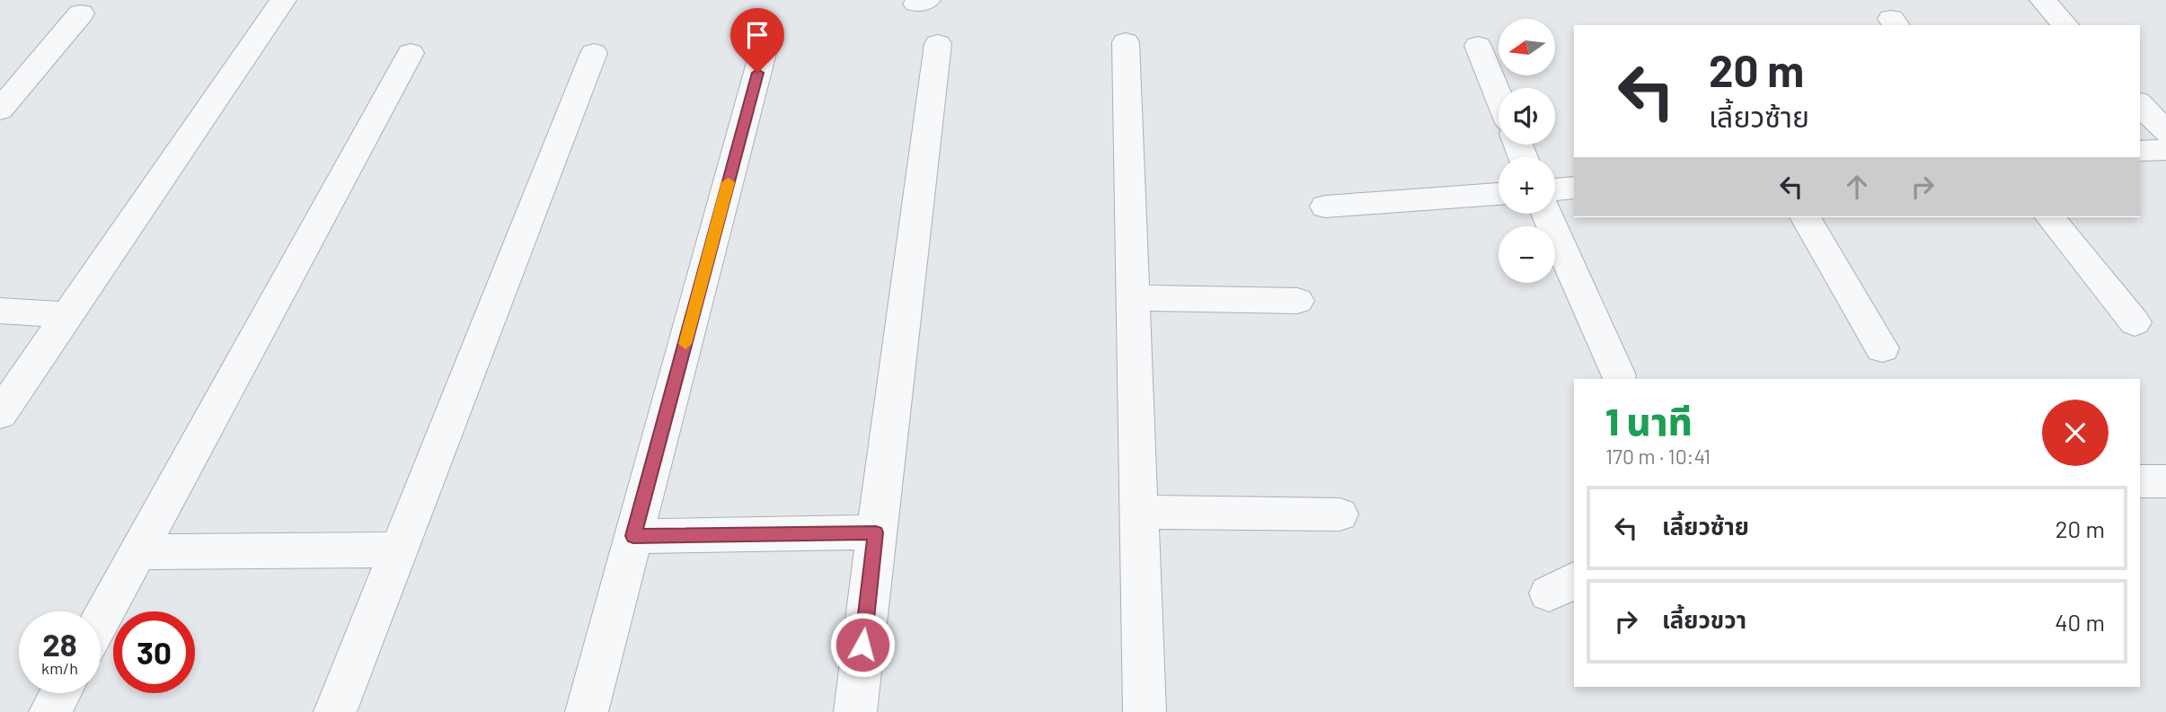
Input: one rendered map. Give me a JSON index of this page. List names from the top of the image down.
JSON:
{
  "north": "left",
  "page": {
    "map_buttons": ["+", "−"],
    "turn": ["20 m", "เลี้ยวซ้าย"],
    "heading": ["1 นาที", "170 m · 10:41"],
    "list": [
      {
        "name": "เลี้ยวซ้าย",
        "value": "20 m"
      },
      {
        "name": "เลี้ยวขวา",
        "value": "40 m"
      }
    ],
    "speed": "28 km/h",
    "limit": "30"
  }
}
